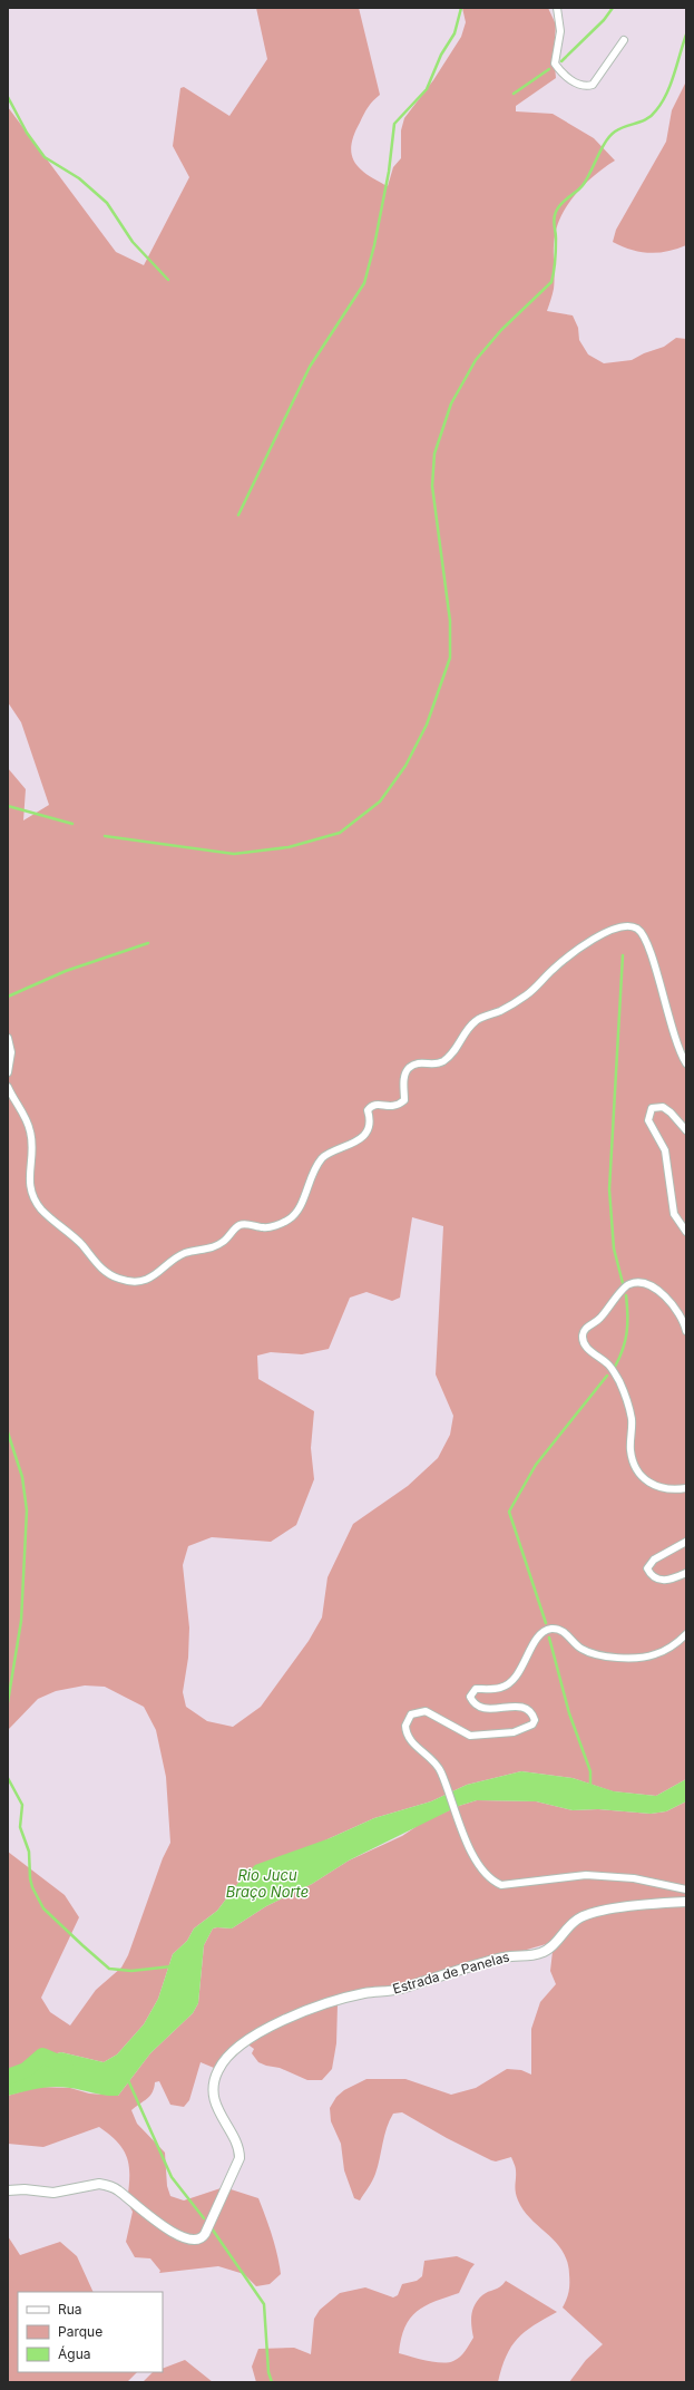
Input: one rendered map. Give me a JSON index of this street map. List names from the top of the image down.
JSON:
{
  "streets": {
    "street": ["Estrada de Panelas"]
  },
  "water": ["Rio Jucu Braço Norte"],
  "legend": ["Rua", "Parque", "Água"]
}
